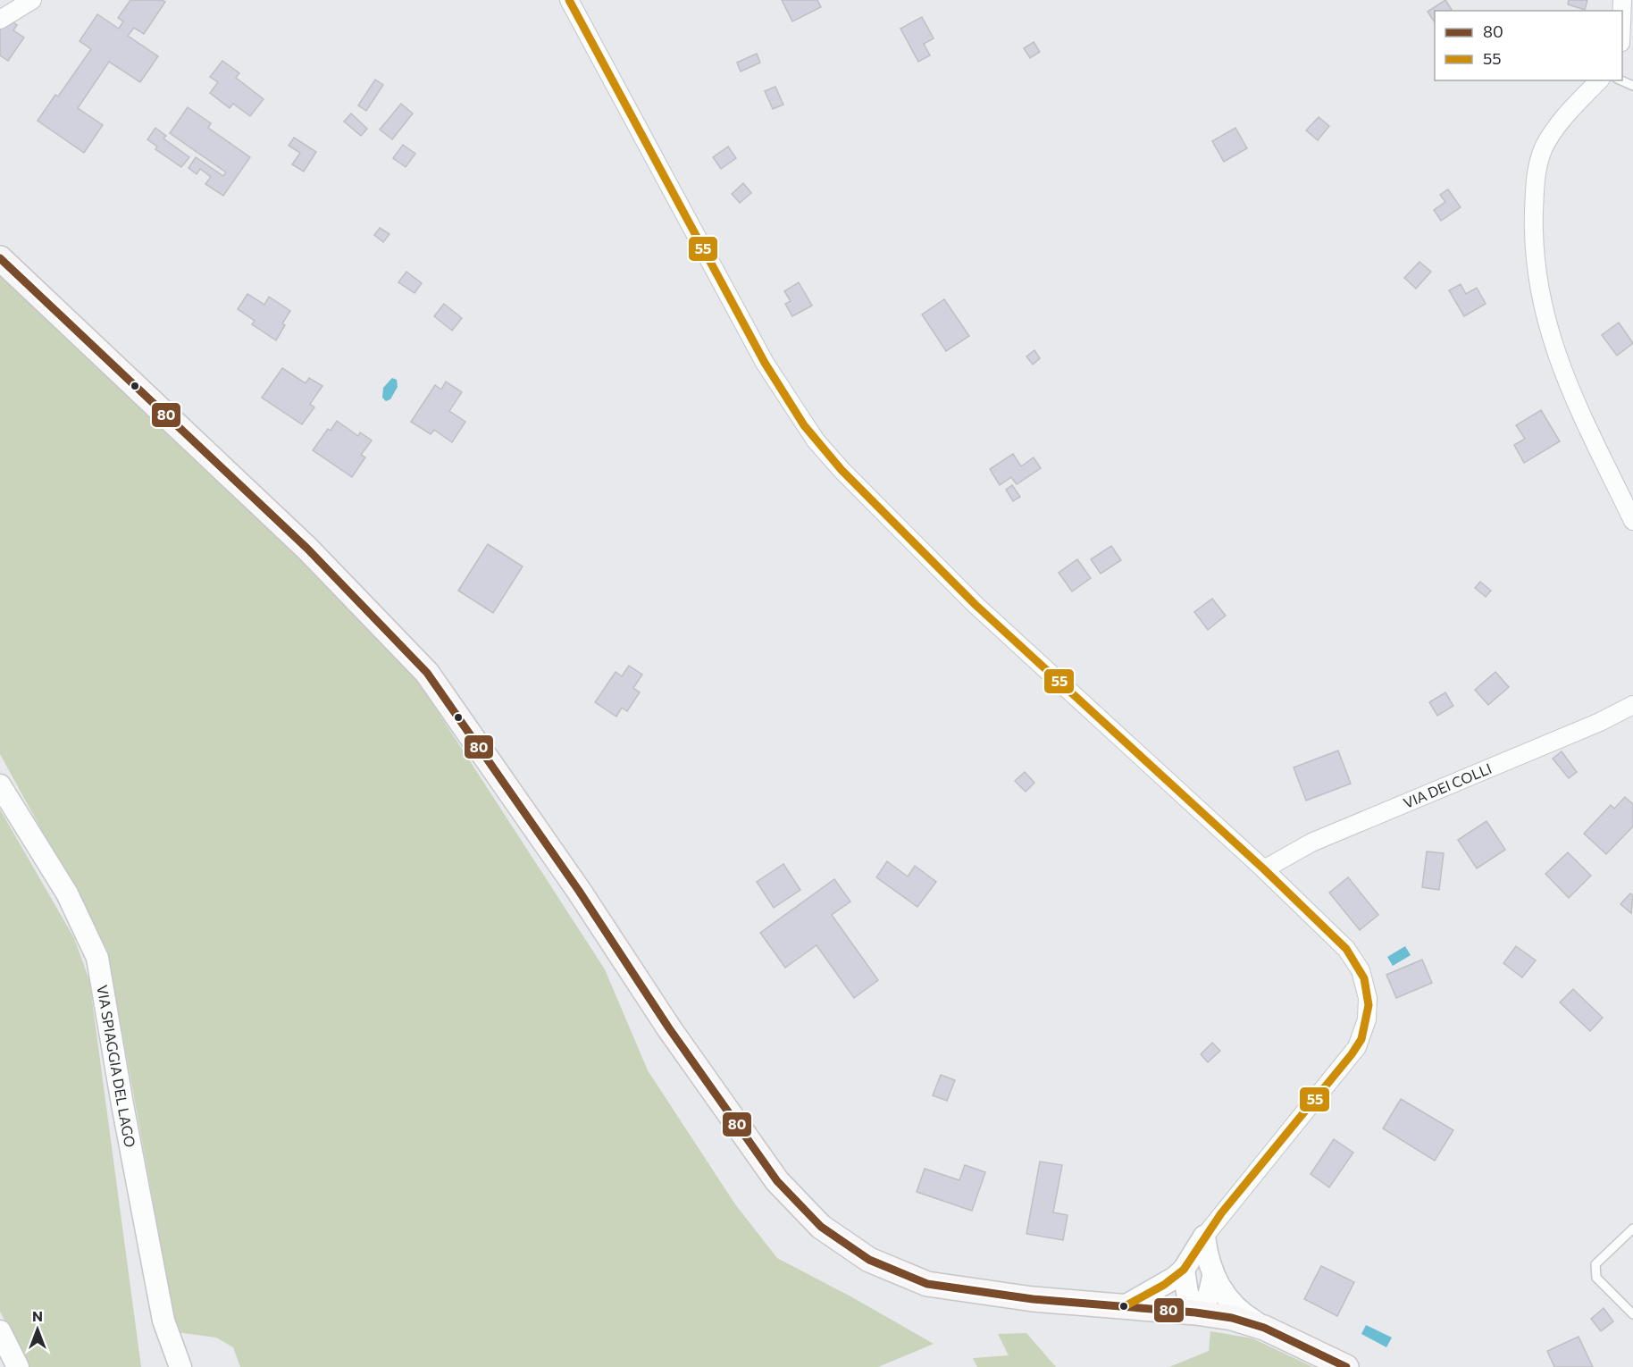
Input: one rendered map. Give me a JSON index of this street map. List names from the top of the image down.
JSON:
{
  "streets": {
    "street": ["VIA DEI COLLI", "VIA SPIAGGIA DEL LAGO"]
  },
  "lines": ["transit line 55", "transit line 80"],
  "legend": ["80", "55"],
  "north": "top"
}
